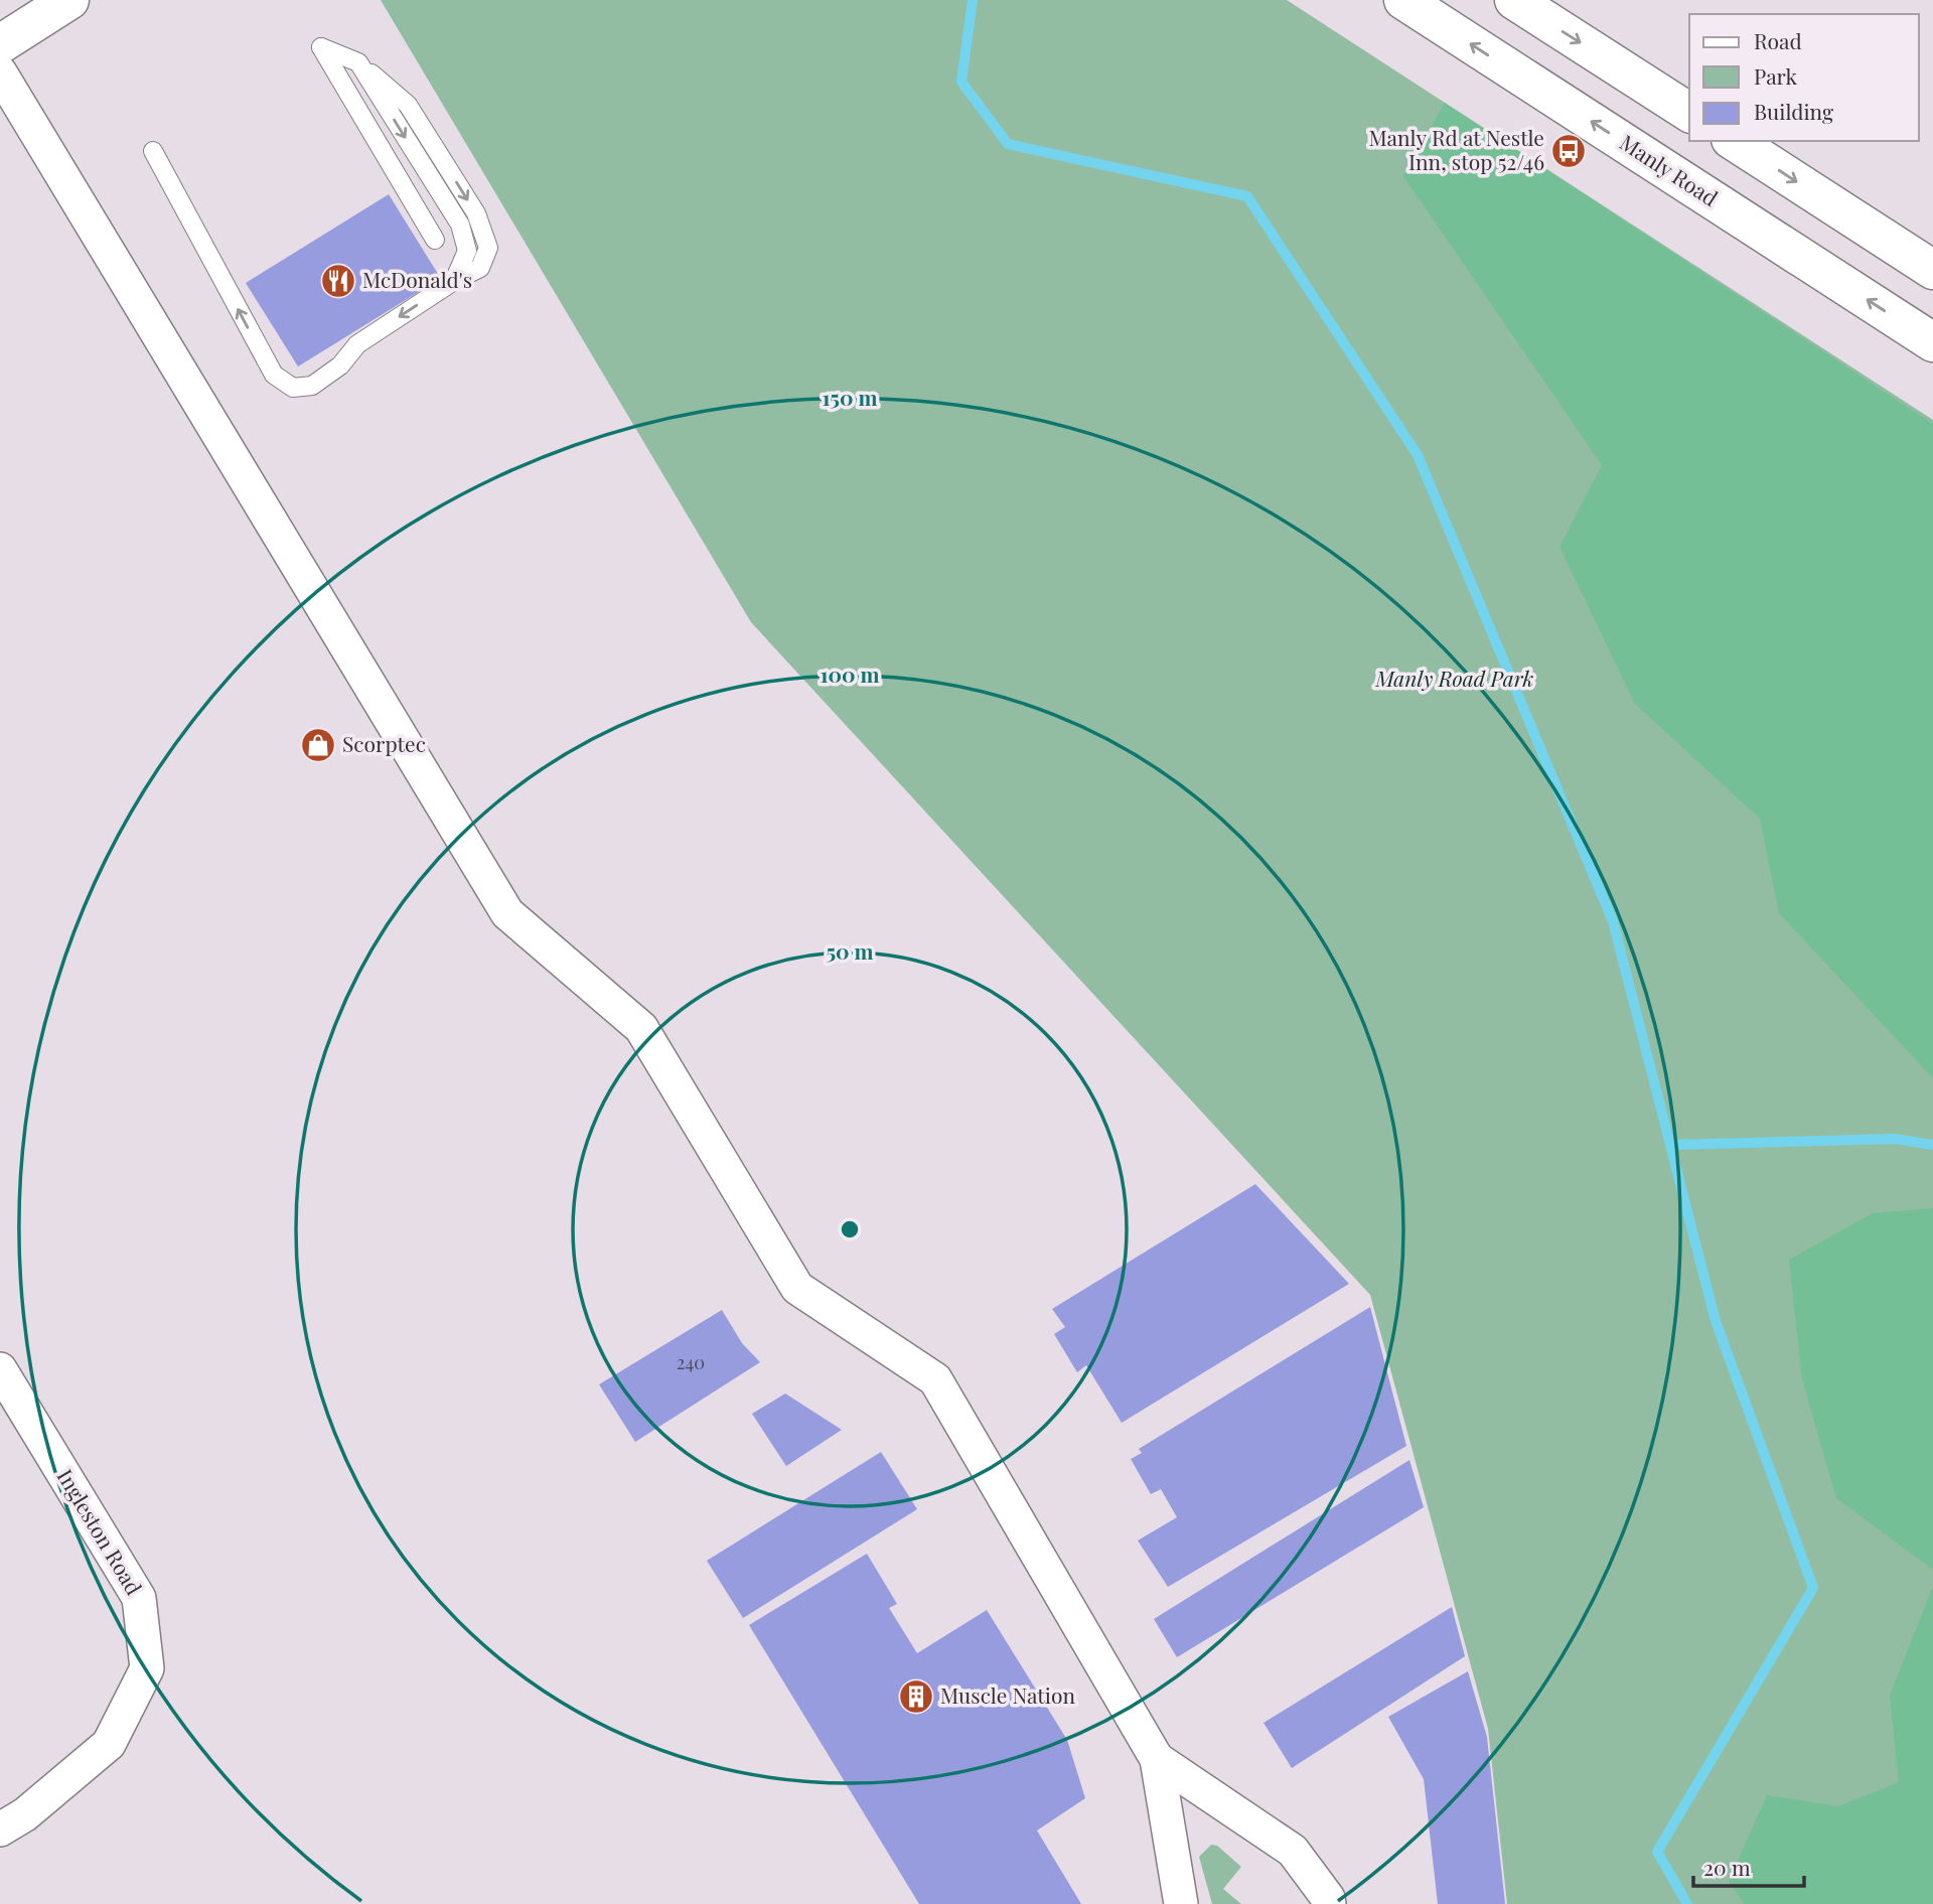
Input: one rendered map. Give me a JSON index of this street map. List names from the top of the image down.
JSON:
{
  "streets": {
    "main road": ["Manly Road"],
    "street": ["Ingleston Road"]
  },
  "parks": ["Manly Road Park"],
  "places": {
    "bus stop": ["Manly Rd at Nestle Inn, stop 52/46"],
    "restaurant": ["McDonald's"],
    "shop": ["Scorptec"],
    "building": ["Muscle Nation"]
  },
  "house_numbers": ["240"],
  "legend": ["Road", "Park", "Building"],
  "scale_bar": "20 m",
  "rings": ["150 m", "100 m", "50 m"]
}
